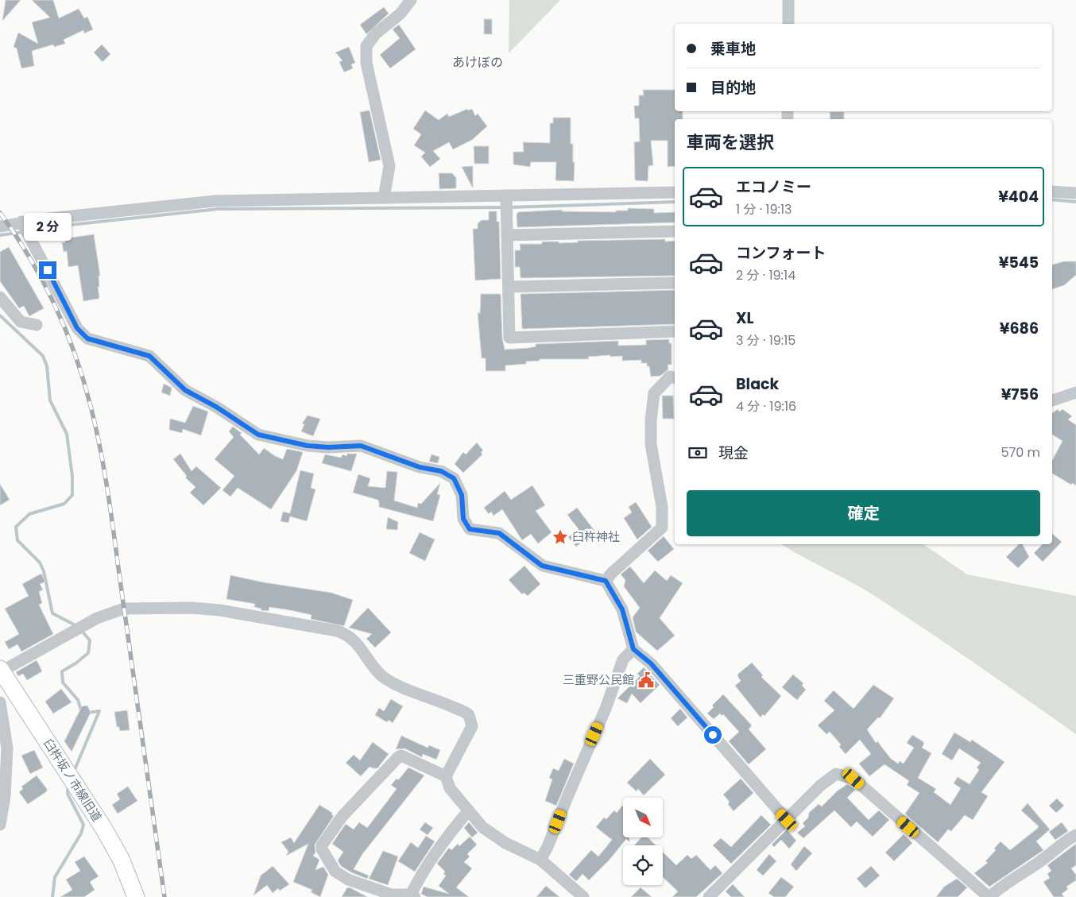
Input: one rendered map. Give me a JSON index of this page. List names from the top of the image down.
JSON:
{
  "streets": {
    "street": ["臼杵坂ノ市線旧道"]
  },
  "districts": ["あけぼの"],
  "places": {
    "place": ["臼杵神社"],
    "public building": ["三重野公民館"]
  },
  "north": "bottom right",
  "page": {
    "banner": ["乗車地", "目的地"],
    "heading": "車両を選択",
    "list": [
      {
        "name": "エコノミー",
        "note": "1 分 · 19:13",
        "value": "¥404"
      },
      {
        "name": "コンフォート",
        "note": "2 分 · 19:14",
        "value": "¥545"
      },
      {
        "name": "XL",
        "note": "3 分 · 19:15",
        "value": "¥686"
      },
      {
        "name": "Black",
        "note": "4 分 · 19:16",
        "value": "¥756"
      }
    ],
    "bubble": "2 分",
    "pay": ["現金", "570 m"],
    "buttons": "確定"
  }
}
